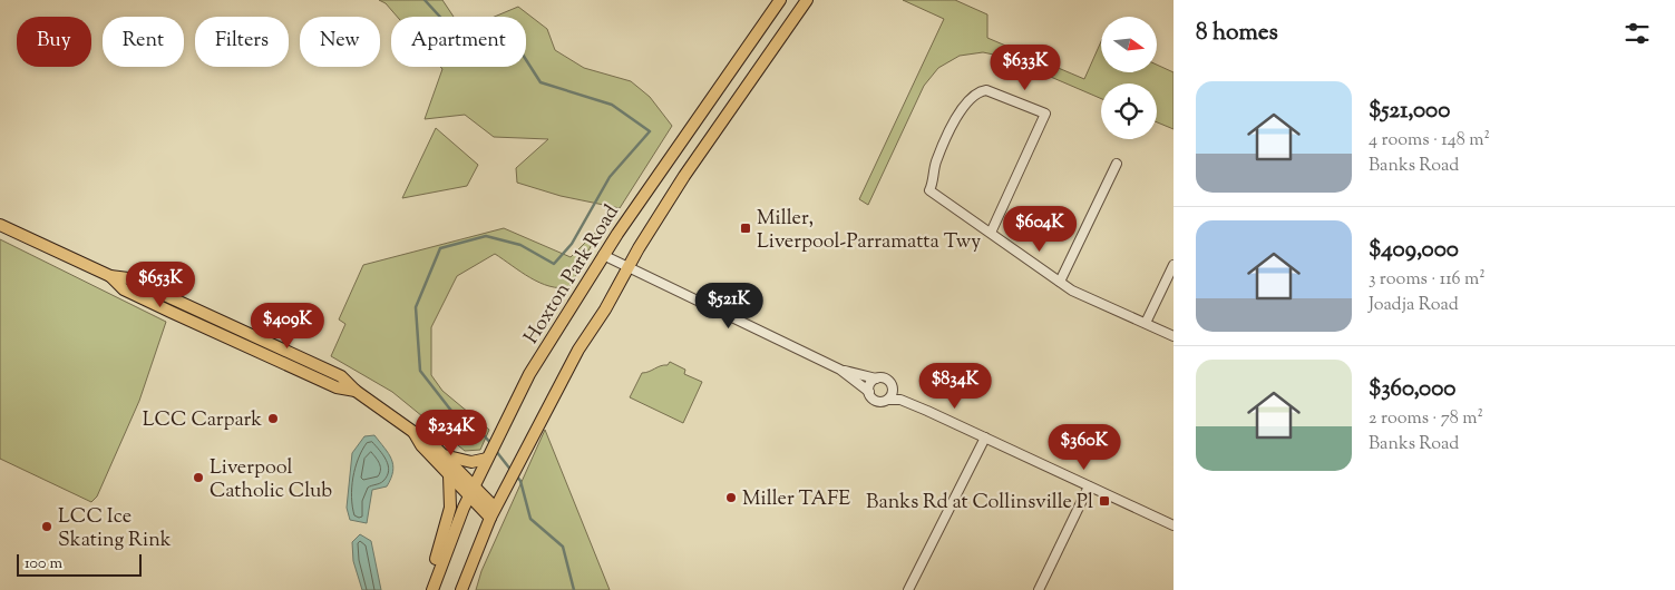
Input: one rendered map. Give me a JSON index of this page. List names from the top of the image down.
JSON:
{
  "streets": {
    "main road": ["Hoxton Park Road"]
  },
  "places": {
    "transit": ["Miller, Liverpool-Parramatta Twy", "Banks Rd at Collinsville Pl"],
    "other": [
      "LCC Carpark",
      "Liverpool Catholic Club",
      "Miller TAFE",
      "LCC Ice Skating Rink"
    ]
  },
  "scale_bar": "100 m",
  "north": "right",
  "page": {
    "heading": "8 homes",
    "chip": [
      "Buy",
      "Rent",
      "Filters",
      "New",
      "Apartment"
    ],
    "price": [
      "$633K",
      "$604K",
      "$653K",
      "$521K",
      "$409K",
      "$834K",
      "$234K",
      "$360K"
    ],
    "list": [
      {
        "name": "$521,000",
        "note": "4 rooms · 148 m² · Banks Road"
      },
      {
        "name": "$409,000",
        "note": "3 rooms · 116 m² · Joadja Road"
      },
      {
        "name": "$360,000",
        "note": "2 rooms · 78 m² · Banks Road"
      }
    ],
    "scale": "100 m"
  }
}
